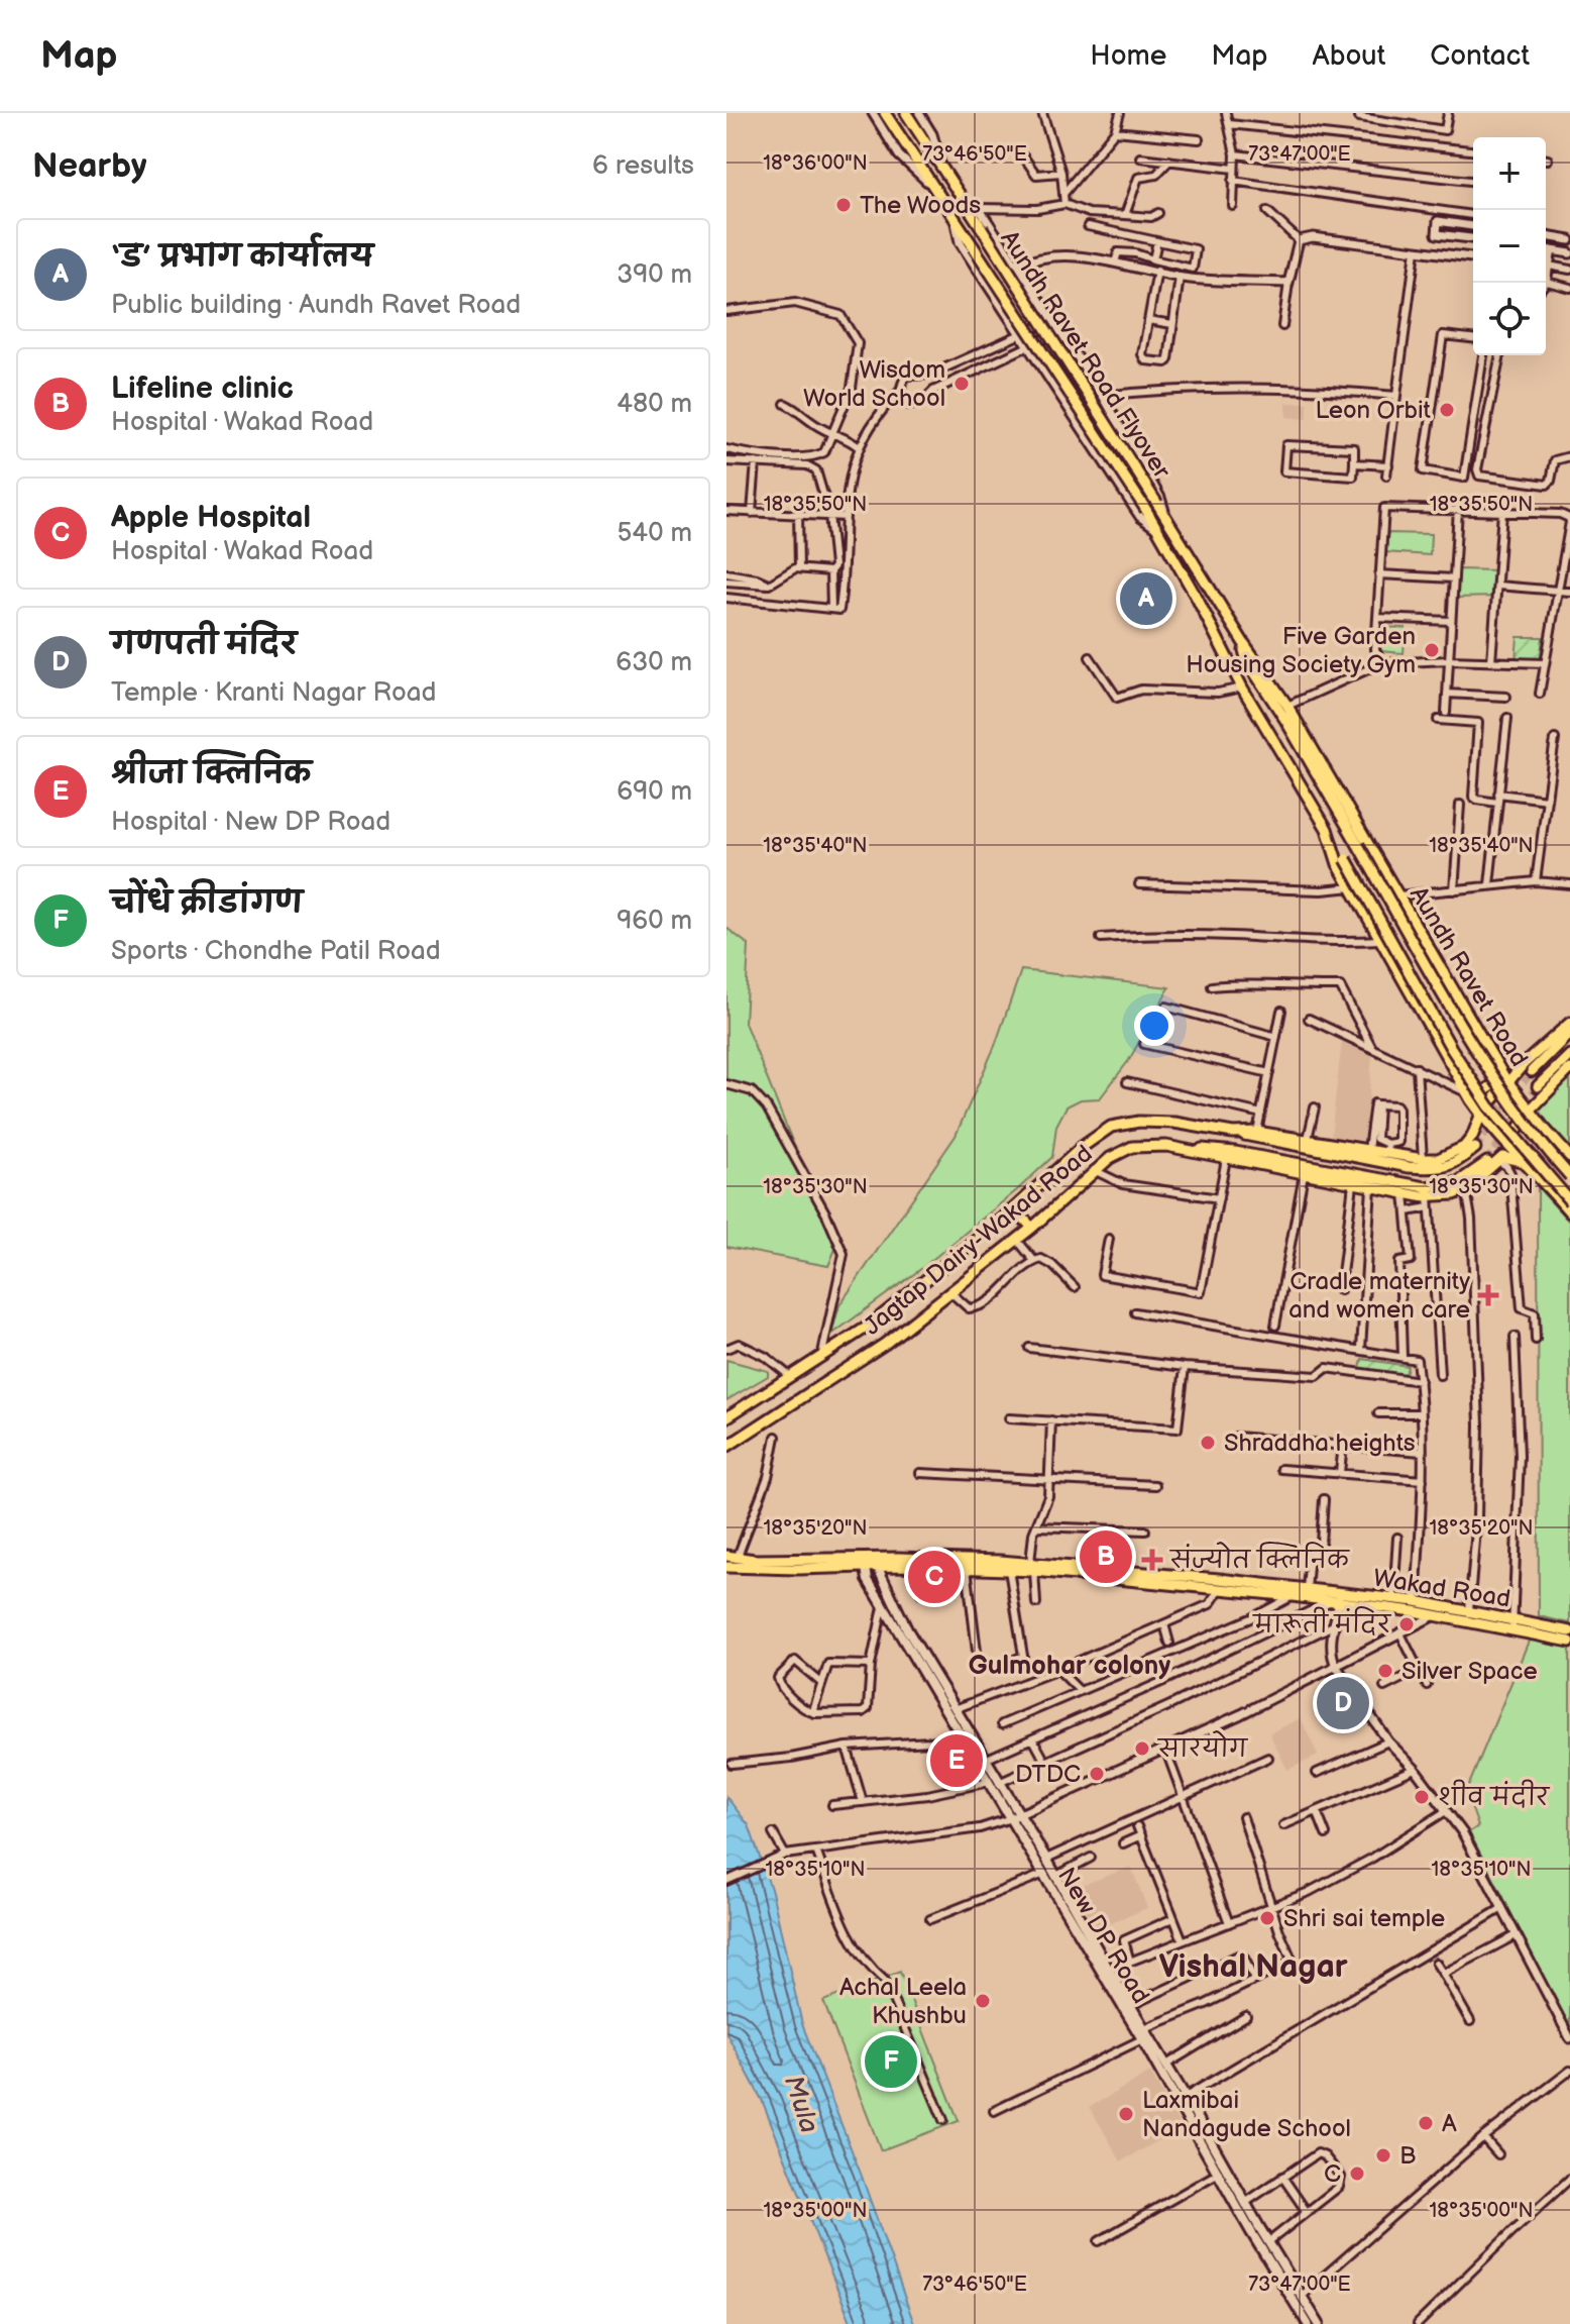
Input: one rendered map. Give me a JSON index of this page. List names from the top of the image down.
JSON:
{
  "streets": {
    "main road": [
      "Aundh Ravet Road Flyover",
      "Aundh Ravet Road",
      "Jagtap Dairy-Wakad Road",
      "Wakad Road",
      "New DP Road"
    ]
  },
  "crossings": [
    ["Aundh Ravet Road Flyover", "Aundh Ravet Road"],
    ["Wakad Road", "New DP Road"]
  ],
  "districts": ["Gulmohar colony", "Vishal Nagar"],
  "water": ["Mula"],
  "places": {
    "other": [
      "The Woods",
      "Wisdom World School",
      "Leon Orbit",
      "Five Garden Housing Society Gym",
      "Shraddha heights",
      "मारूती मंदिर",
      "Silver Space",
      "सारयोग",
      "DTDC",
      "शीव मंदीर",
      "Shri sai temple",
      "Achal Leela Khushbu",
      "Laxmibai Nandagude School",
      "A",
      "B",
      "C"
    ],
    "health": ["Cradle maternity and women care", "संज्योत क्लिनिक"]
  },
  "page": {
    "header": "Map",
    "nav": [
      "Home",
      "Map",
      "About",
      "Contact"
    ],
    "heading": ["Nearby", "6 results"],
    "map_buttons": ["+", "−"],
    "list": [
      {
        "mark": "A",
        "name": "‘ड’ प्रभाग कार्यालय",
        "note": "Public building · Aundh Ravet Road",
        "value": "390 m"
      },
      {
        "mark": "B",
        "name": "Lifeline clinic",
        "note": "Hospital · Wakad Road",
        "value": "480 m"
      },
      {
        "mark": "C",
        "name": "Apple Hospital",
        "note": "Hospital · Wakad Road",
        "value": "540 m"
      },
      {
        "mark": "D",
        "name": "गणपती मंदिर",
        "note": "Temple · Kranti Nagar Road",
        "value": "630 m"
      },
      {
        "mark": "E",
        "name": "श्रीजा क्लिनिक",
        "note": "Hospital · New DP Road",
        "value": "690 m"
      },
      {
        "mark": "F",
        "name": "चोंधे क्रीडांगण",
        "note": "Sports · Chondhe Patil Road",
        "value": "960 m"
      }
    ],
    "pins": [
      "A",
      "B",
      "C",
      "D",
      "E",
      "F"
    ]
  },
  "coordinates": [
    "73°46'50\"E",
    "73°47'00\"E",
    "18°36'00\"N",
    "18°35'50\"N",
    "18°35'40\"N",
    "18°35'30\"N",
    "18°35'20\"N",
    "18°35'10\"N",
    "18°35'00\"N"
  ]
}
